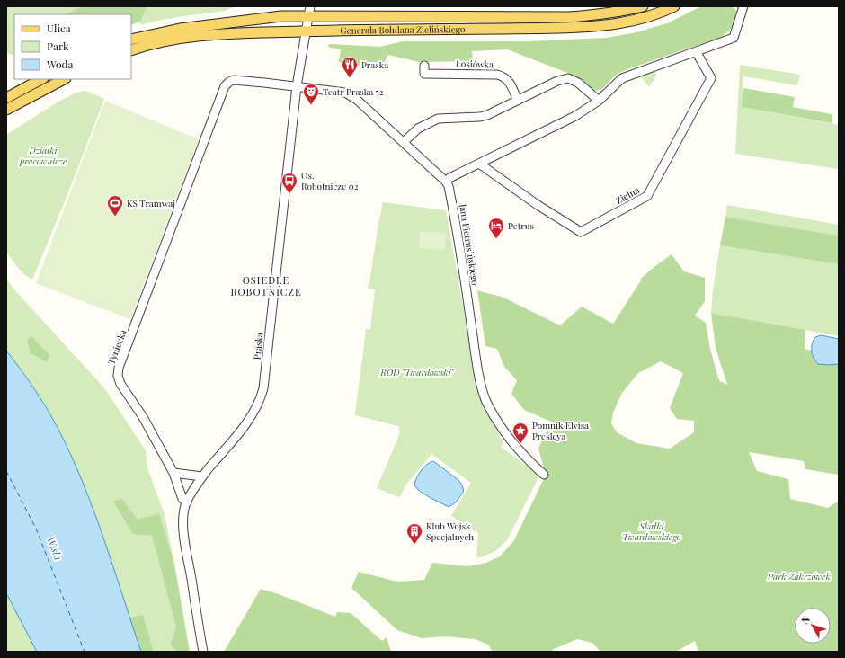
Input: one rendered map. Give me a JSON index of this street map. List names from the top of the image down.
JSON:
{
  "streets": {
    "main road": ["Generała Bohdana Zielińskiego"],
    "street": [
      "Łosiówka",
      "Zielna",
      "Jana Pietrusińskiego",
      "Praska",
      "Tyniecka"
    ]
  },
  "crossings": [
    ["Generała Bohdana Zielińskiego", "Praska"],
    ["Jana Pietrusińskiego", "Praska"],
    ["Jana Pietrusińskiego", "Tyniecka"],
    ["Praska", "Tyniecka"]
  ],
  "districts": ["OSIEDLE ROBOTNICZE"],
  "water": ["Wisła"],
  "parks": [
    "Działki pracownicze",
    "ROD \"Twardowski\"",
    "Skałki Twardowskiego",
    "Park Zakrzówek"
  ],
  "places": {
    "restaurant": ["Praska"],
    "theatre": ["Teatr Praska 52"],
    "bus stop": ["Os. Robotnicze 02"],
    "sports": ["KS Tramwaj"],
    "hotel": ["Petrus"],
    "place": ["Pomnik Elvisa Presleya"],
    "building": ["Klub Wojsk Specjalnych"]
  },
  "legend": ["Ulica", "Park", "Woda"],
  "north": "top left"
}
